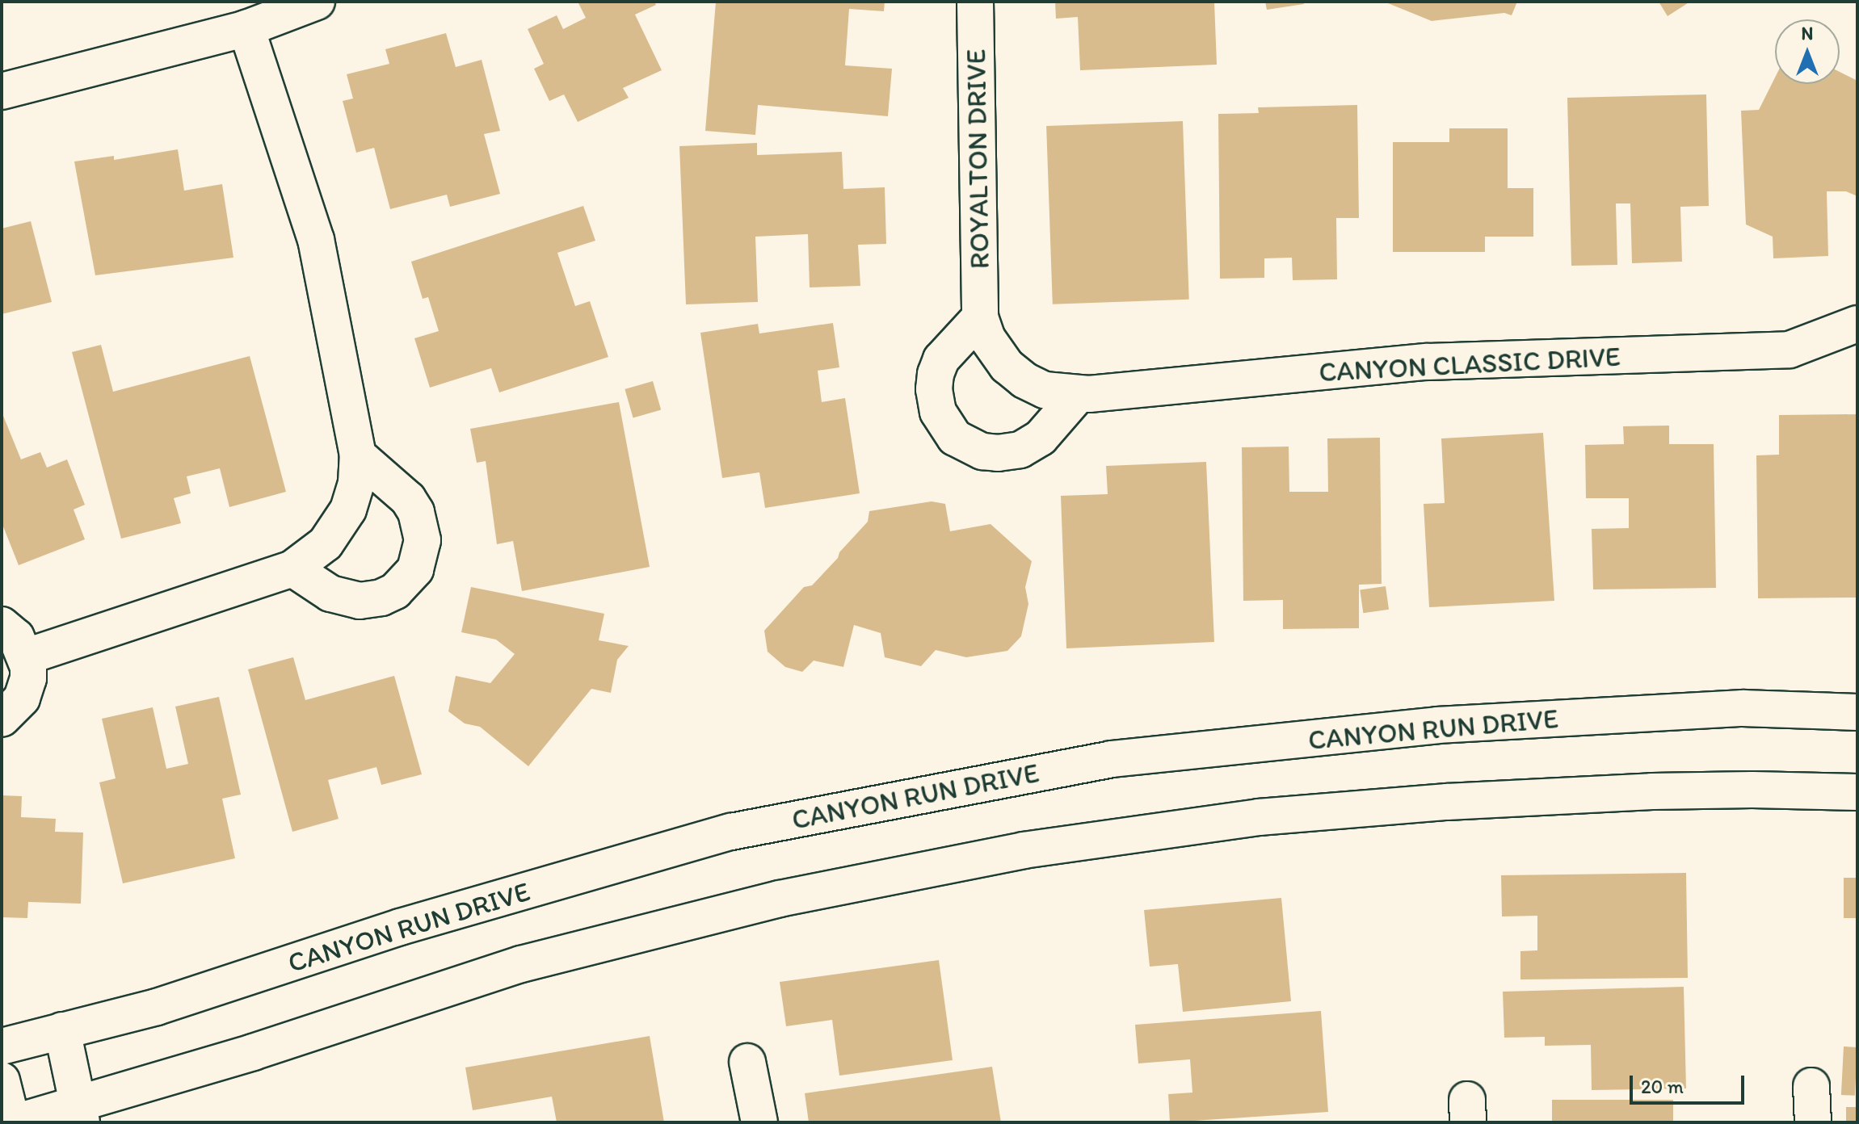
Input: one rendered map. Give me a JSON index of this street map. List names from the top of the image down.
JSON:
{
  "streets": {
    "street": ["ROYALTON DRIVE", "CANYON CLASSIC DRIVE", "CANYON RUN DRIVE"]
  },
  "crossings": [
    ["ROYALTON DRIVE", "CANYON CLASSIC DRIVE"]
  ],
  "scale_bar": "20 m",
  "north": "top"
}
